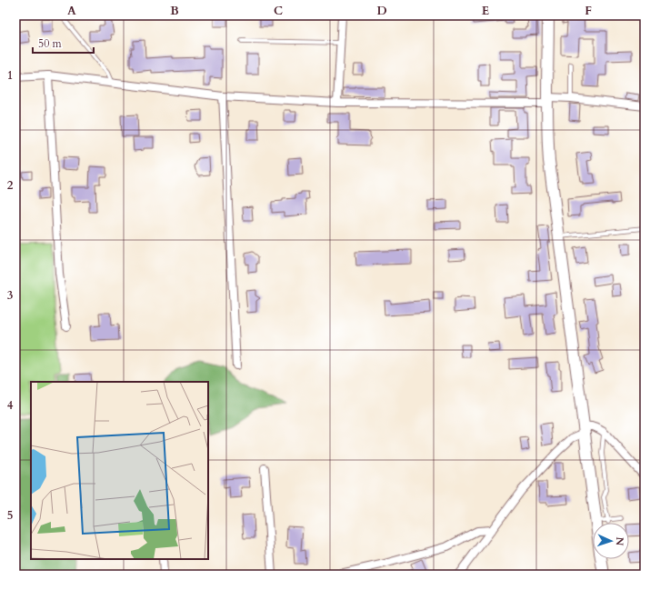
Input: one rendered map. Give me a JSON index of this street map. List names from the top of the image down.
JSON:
{
  "scale_bar": "50 m",
  "north": "right",
  "grid": {
    "columns": [
      "A",
      "B",
      "C",
      "D",
      "E",
      "F"
    ],
    "rows": [
      "1",
      "2",
      "3",
      "4",
      "5"
    ]
  }
}
